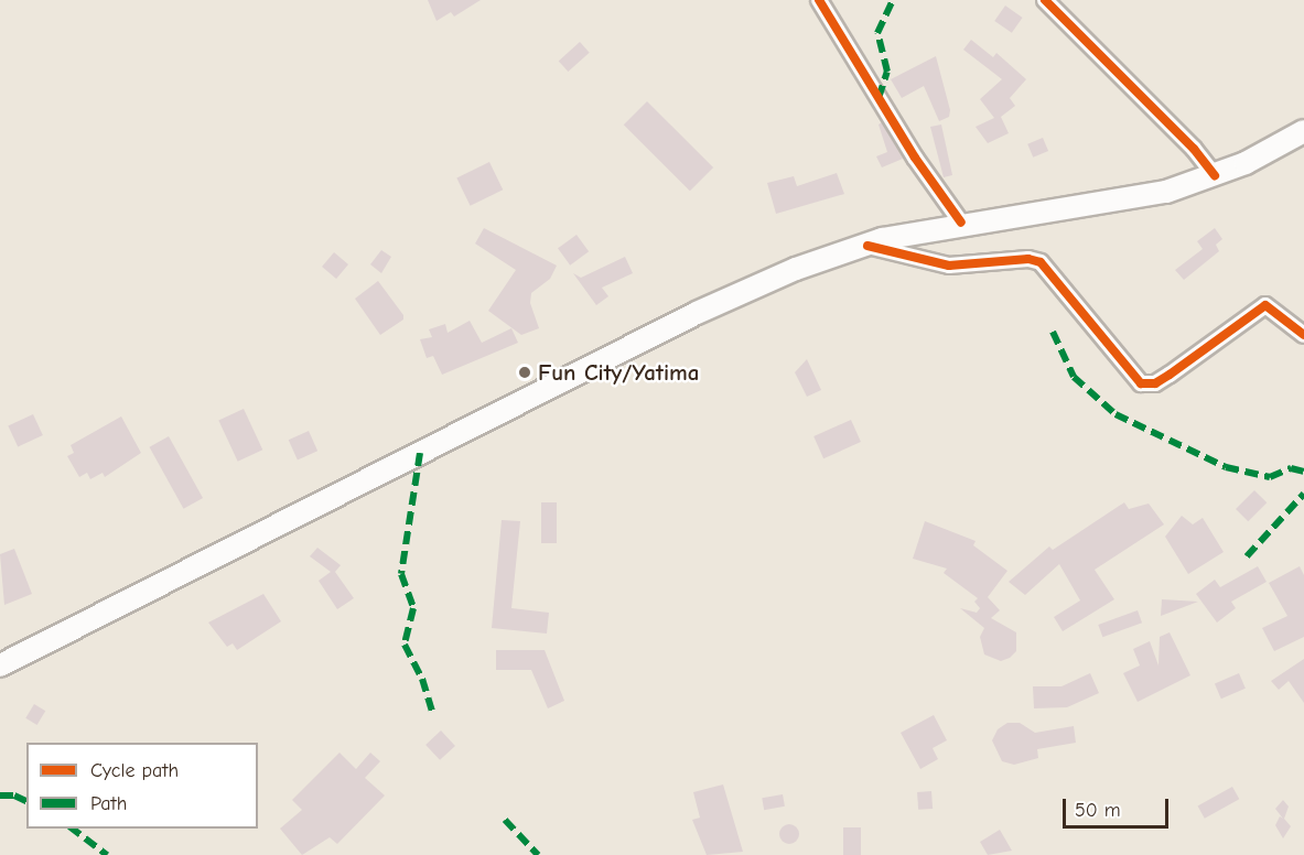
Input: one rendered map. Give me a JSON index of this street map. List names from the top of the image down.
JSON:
{
  "places": ["Fun City/Yatima"],
  "legend": ["Cycle path", "Path"],
  "scale_bar": "50 m"
}
